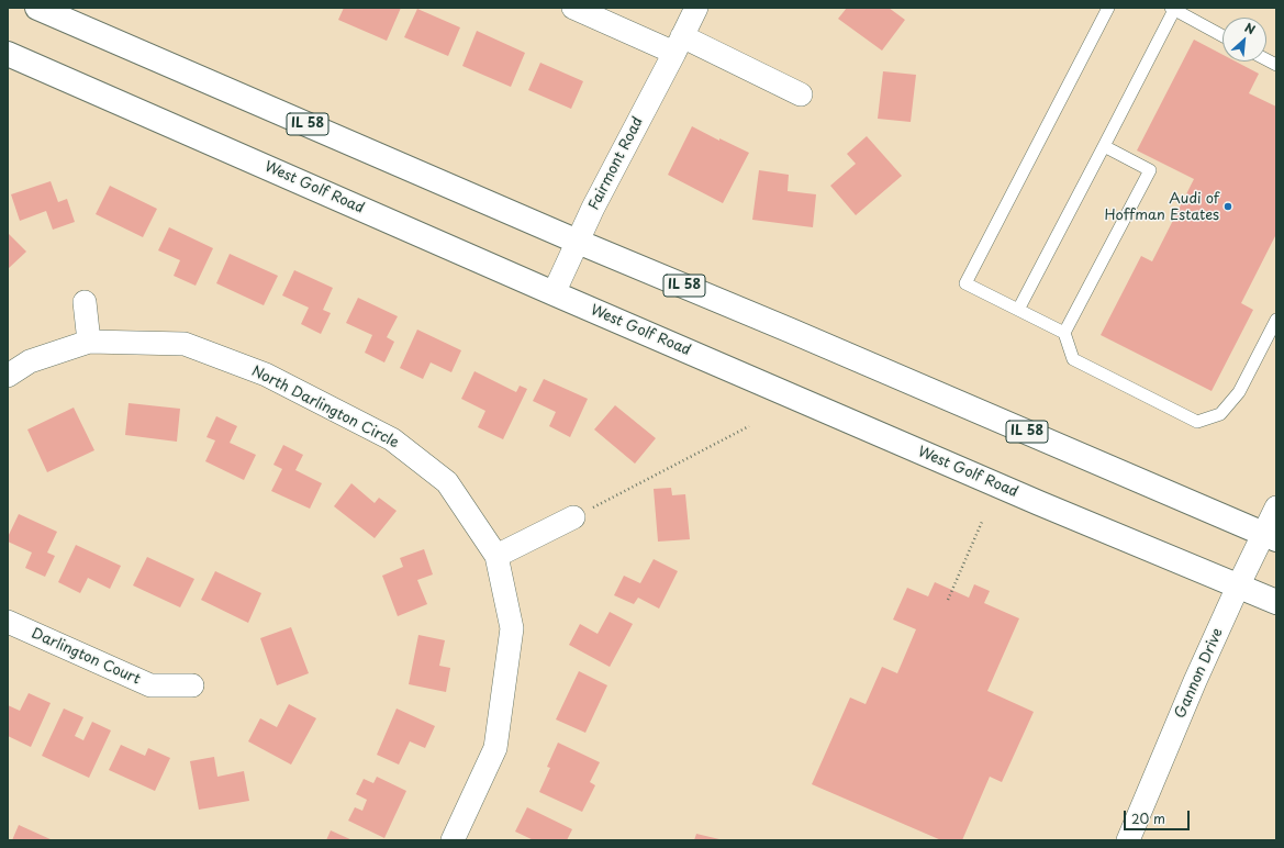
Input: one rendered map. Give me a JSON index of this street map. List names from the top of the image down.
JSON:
{
  "streets": {
    "main road": ["IL 58", "West Golf Road"],
    "street": [
      "Fairmont Road",
      "North Darlington Circle",
      "Darlington Court",
      "Gannon Drive"
    ]
  },
  "crossings": [
    ["IL 58", "Fairmont Road"],
    ["IL 58", "Gannon Drive"],
    ["Fairmont Road", "West Golf Road"],
    ["West Golf Road", "Gannon Drive"]
  ],
  "places": ["Audi of Hoffman Estates"],
  "scale_bar": "20 m",
  "north": "top right"
}
